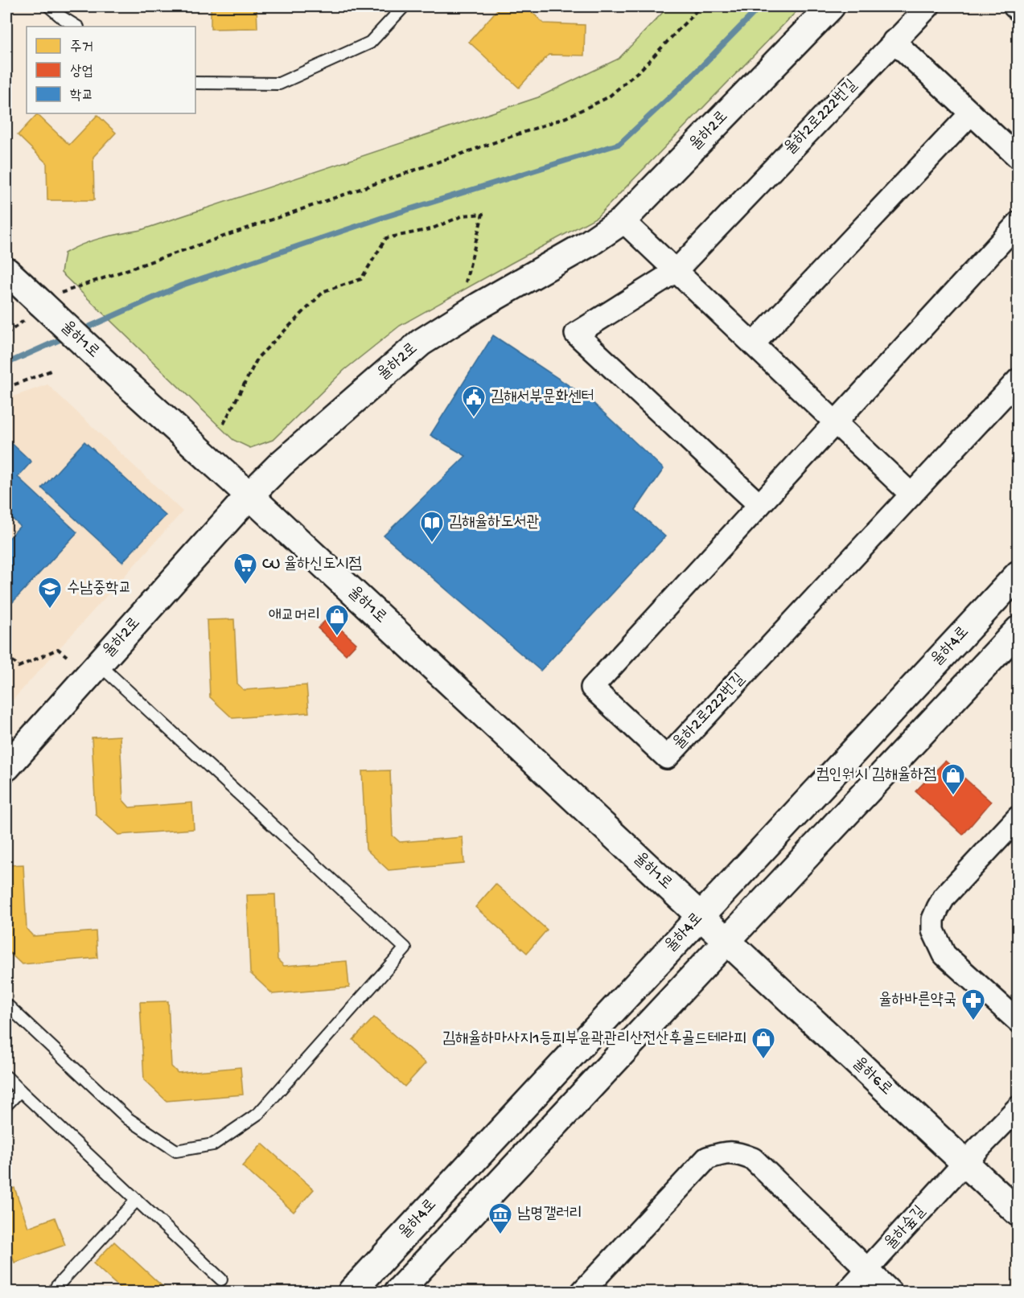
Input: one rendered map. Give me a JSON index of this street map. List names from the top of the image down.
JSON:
{
  "streets": {
    "street": [
      "율하2로222번길",
      "율하2로",
      "율하1로",
      "율하4로",
      "율하6로",
      "율하숲길"
    ]
  },
  "crossings": [
    ["율하2로", "율하1로"],
    ["율하1로", "율하4로"],
    ["율하1로", "율하6로"],
    ["율하6로", "율하숲길"]
  ],
  "places": {
    "public building": ["김해서부문화센터"],
    "library": ["김해율하도서관"],
    "supermarket": ["CU 율하신도시점"],
    "school or university": ["수남중학교"],
    "shop": ["애교머리", "컴인워시 김해율하점", "김해율하마사지1등피부윤곽관리산전산후골드테라피"],
    "pharmacy": ["율하바른약국"],
    "museum": ["남명갤러리"]
  },
  "legend": ["주거", "상업", "학교"]
}
